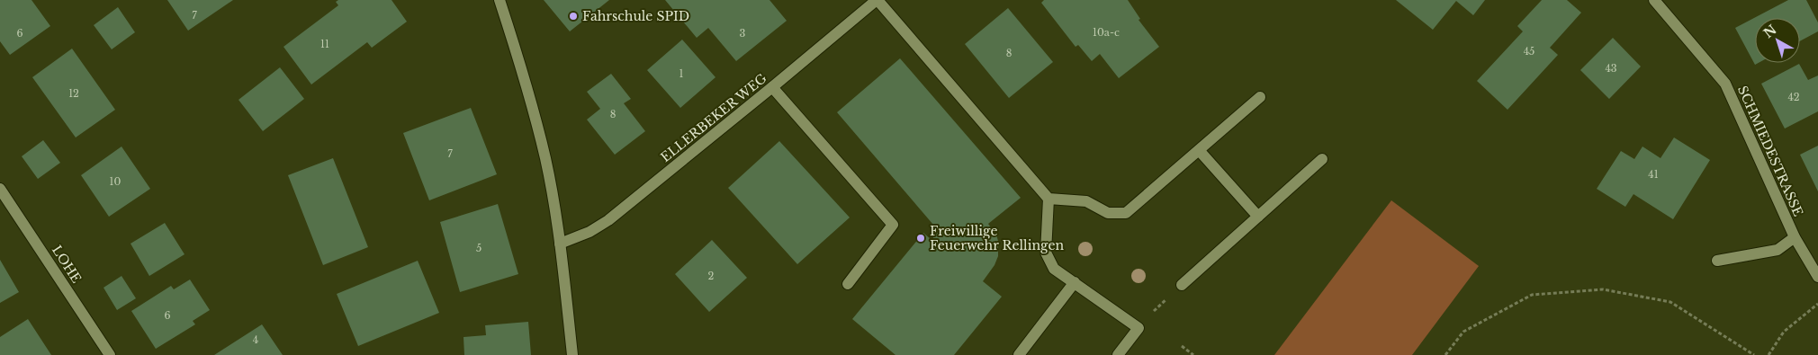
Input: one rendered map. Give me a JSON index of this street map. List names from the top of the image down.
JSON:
{
  "streets": {
    "street": ["ELLERBEKER WEG", "SCHMIEDESTRASSE", "LOHE"]
  },
  "places": ["Fahrschule SPID", "Freiwillige Feuerwehr Rellingen"],
  "house_numbers": [
    "7",
    "10a-c",
    "6",
    "3",
    "11",
    "45",
    "8",
    "43",
    "1",
    "12",
    "42",
    "8",
    "7",
    "41",
    "10",
    "5",
    "2",
    "6",
    "4"
  ],
  "north": "top left"
}
